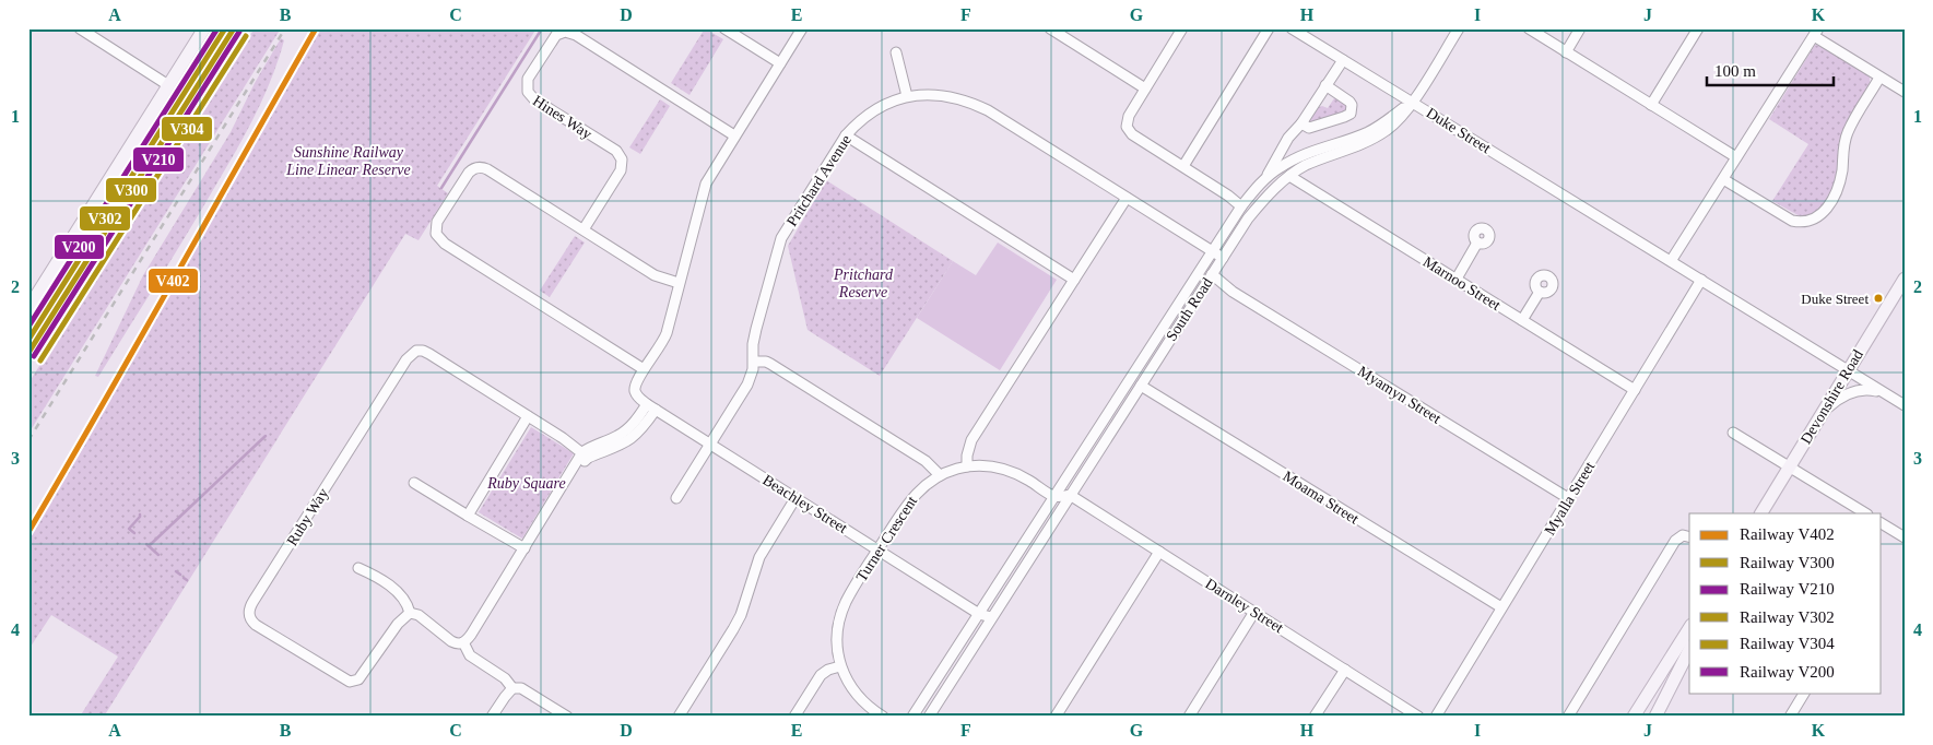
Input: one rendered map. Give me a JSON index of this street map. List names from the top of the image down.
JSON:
{
  "streets": {
    "main road": ["Devonshire Road"],
    "street": [
      "Hines Way",
      "Duke Street",
      "Pritchard Avenue",
      "Marnoo Street",
      "South Road",
      "Myamyn Street",
      "Moama Street",
      "Myalla Street",
      "Beachley Street",
      "Ruby Way",
      "Turner Crescent",
      "Darnley Street"
    ]
  },
  "crossings": [
    ["Duke Street", "South Road"],
    ["Duke Street", "Devonshire Road"],
    ["Duke Street", "Myalla Street"],
    ["Pritchard Avenue", "South Road"],
    ["Pritchard Avenue", "Beachley Street"],
    ["Marnoo Street", "South Road"],
    ["Marnoo Street", "Myalla Street"],
    ["South Road", "Myamyn Street"],
    ["South Road", "Moama Street"],
    ["South Road", "Beachley Street"],
    ["South Road", "Turner Crescent"],
    ["South Road", "Darnley Street"],
    ["Myamyn Street", "Myalla Street"],
    ["Moama Street", "Myalla Street"],
    ["Beachley Street", "Turner Crescent"]
  ],
  "parks": ["Sunshine Railway Line Linear Reserve", "Pritchard Reserve", "Ruby Square"],
  "places": ["Duke Street"],
  "lines": [
    "rail line V402",
    "rail line V300",
    "rail line V302",
    "rail line V200",
    "rail line V210",
    "rail line V304"
  ],
  "legend": [
    "Railway V402",
    "Railway V300",
    "Railway V210",
    "Railway V302",
    "Railway V304",
    "Railway V200"
  ],
  "scale_bar": "100 m",
  "grid": {
    "columns": [
      "A",
      "B",
      "C",
      "D",
      "E",
      "F",
      "G",
      "H",
      "I",
      "J",
      "K"
    ],
    "rows": [
      "1",
      "2",
      "3",
      "4"
    ]
  }
}
